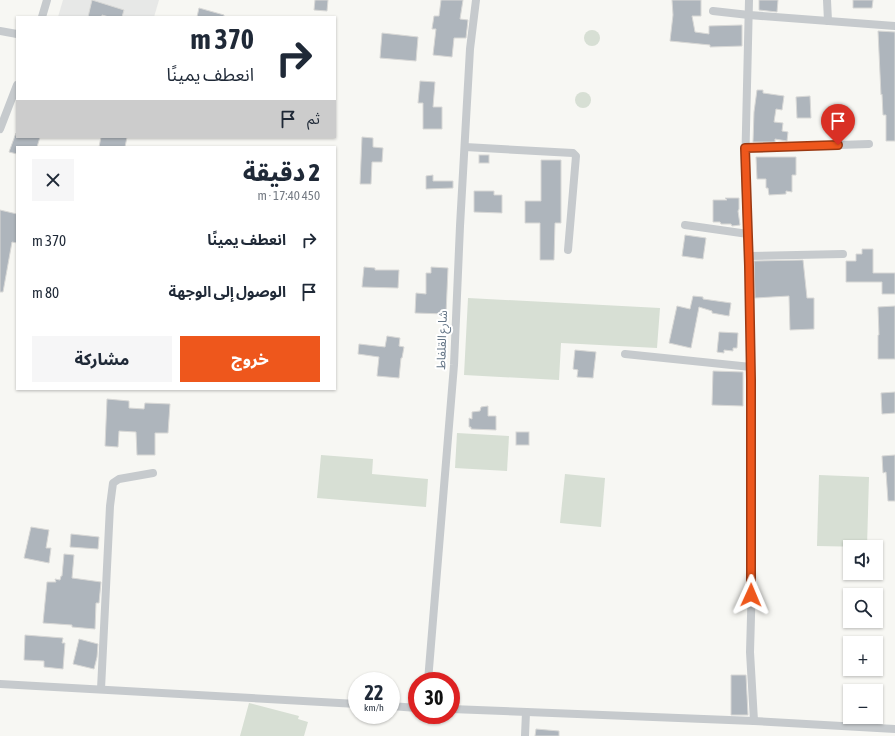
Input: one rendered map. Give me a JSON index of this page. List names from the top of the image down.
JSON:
{
  "streets": {
    "street": ["شارع القلفاط"]
  },
  "page": {
    "turn": ["370 m", "انعطف يمينًا"],
    "then": "ثم",
    "heading": ["2 دقيقة", "450 m · 17:40"],
    "list": [
      {
        "name": "انعطف يمينًا",
        "value": "370 m"
      },
      {
        "name": "الوصول إلى الوجهة",
        "value": "80 m"
      }
    ],
    "buttons": ["خروج", "مشاركة"],
    "map_buttons": ["+", "−"],
    "speed": "22 km/h",
    "limit": "30"
  }
}
